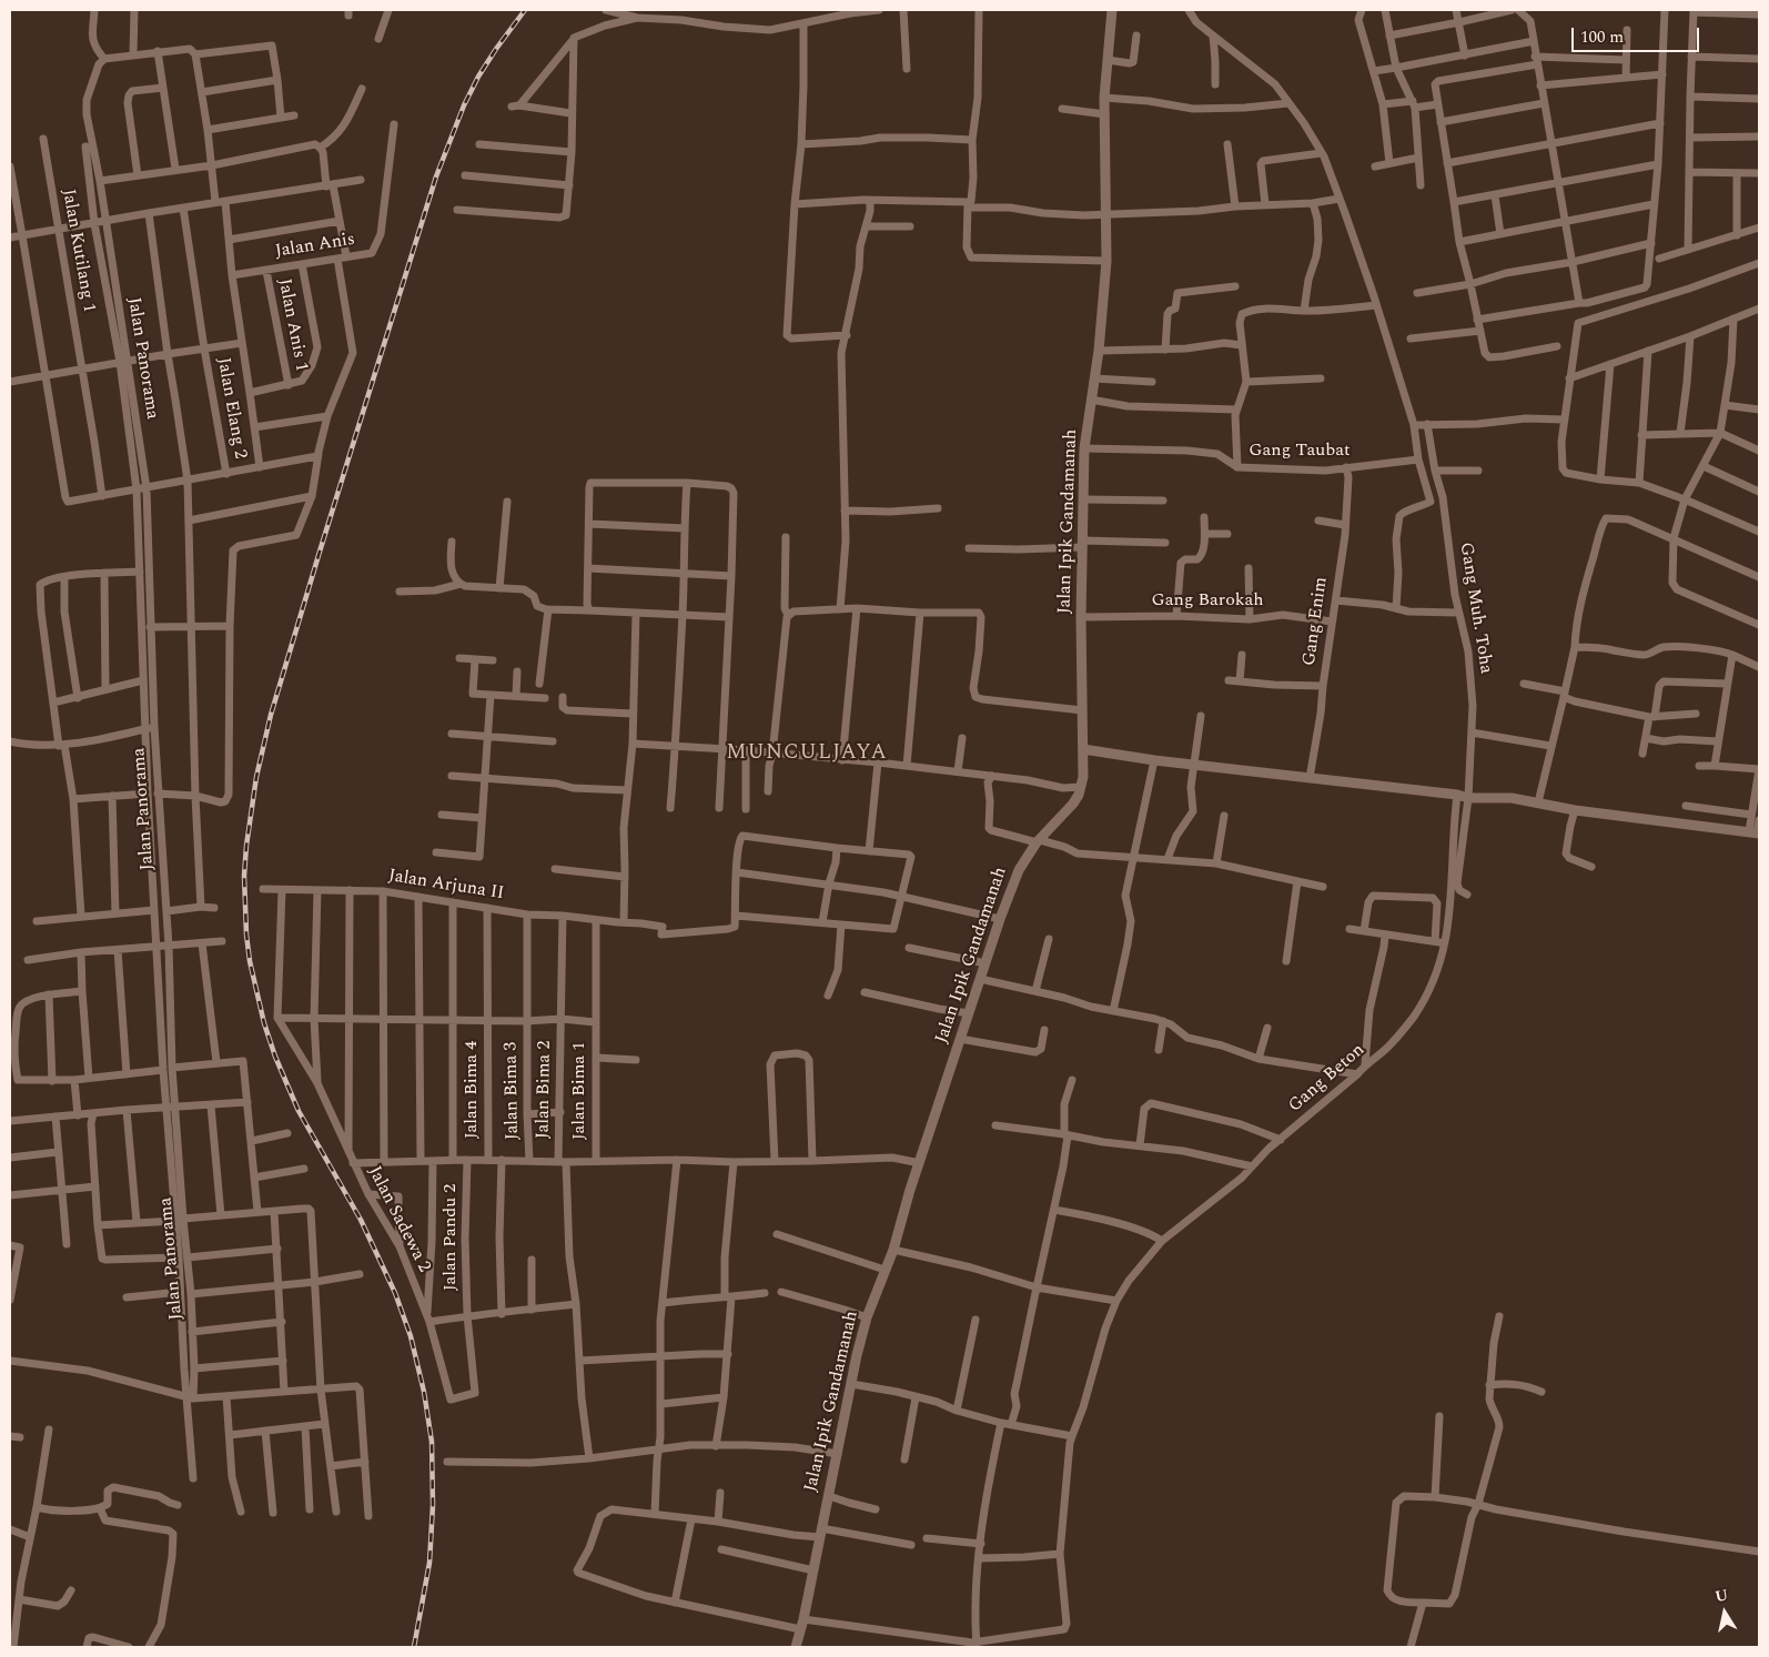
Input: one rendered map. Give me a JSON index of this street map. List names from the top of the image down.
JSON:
{
  "streets": {
    "street": [
      "Jalan Anis",
      "Jalan Kutilang 1",
      "Jalan Anis 1",
      "Jalan Panorama",
      "Jalan Elang 2",
      "Gang Taubat",
      "Jalan Ipik Gandamanah",
      "Gang Barokah",
      "Gang Muh. Toha",
      "Gang Enim",
      "Jalan Arjuna II",
      "Gang Beton",
      "Jalan Bima 4",
      "Jalan Bima 2",
      "Jalan Bima 3",
      "Jalan Bima 1",
      "Jalan Sadewa 2",
      "Jalan Pandu 2"
    ]
  },
  "crossings": [
    ["Jalan Anis", "Jalan Anis 1"],
    ["Gang Taubat", "Jalan Ipik Gandamanah"],
    ["Gang Taubat", "Gang Enim"],
    ["Jalan Ipik Gandamanah", "Gang Barokah"],
    ["Gang Barokah", "Gang Enim"],
    ["Jalan Arjuna II", "Jalan Bima 4"],
    ["Jalan Arjuna II", "Jalan Bima 2"],
    ["Jalan Arjuna II", "Jalan Bima 3"],
    ["Jalan Arjuna II", "Jalan Bima 1"],
    ["Jalan Sadewa 2", "Jalan Pandu 2"]
  ],
  "districts": ["MUNCULJAYA"],
  "scale_bar": "100 m",
  "north": "top"
}
